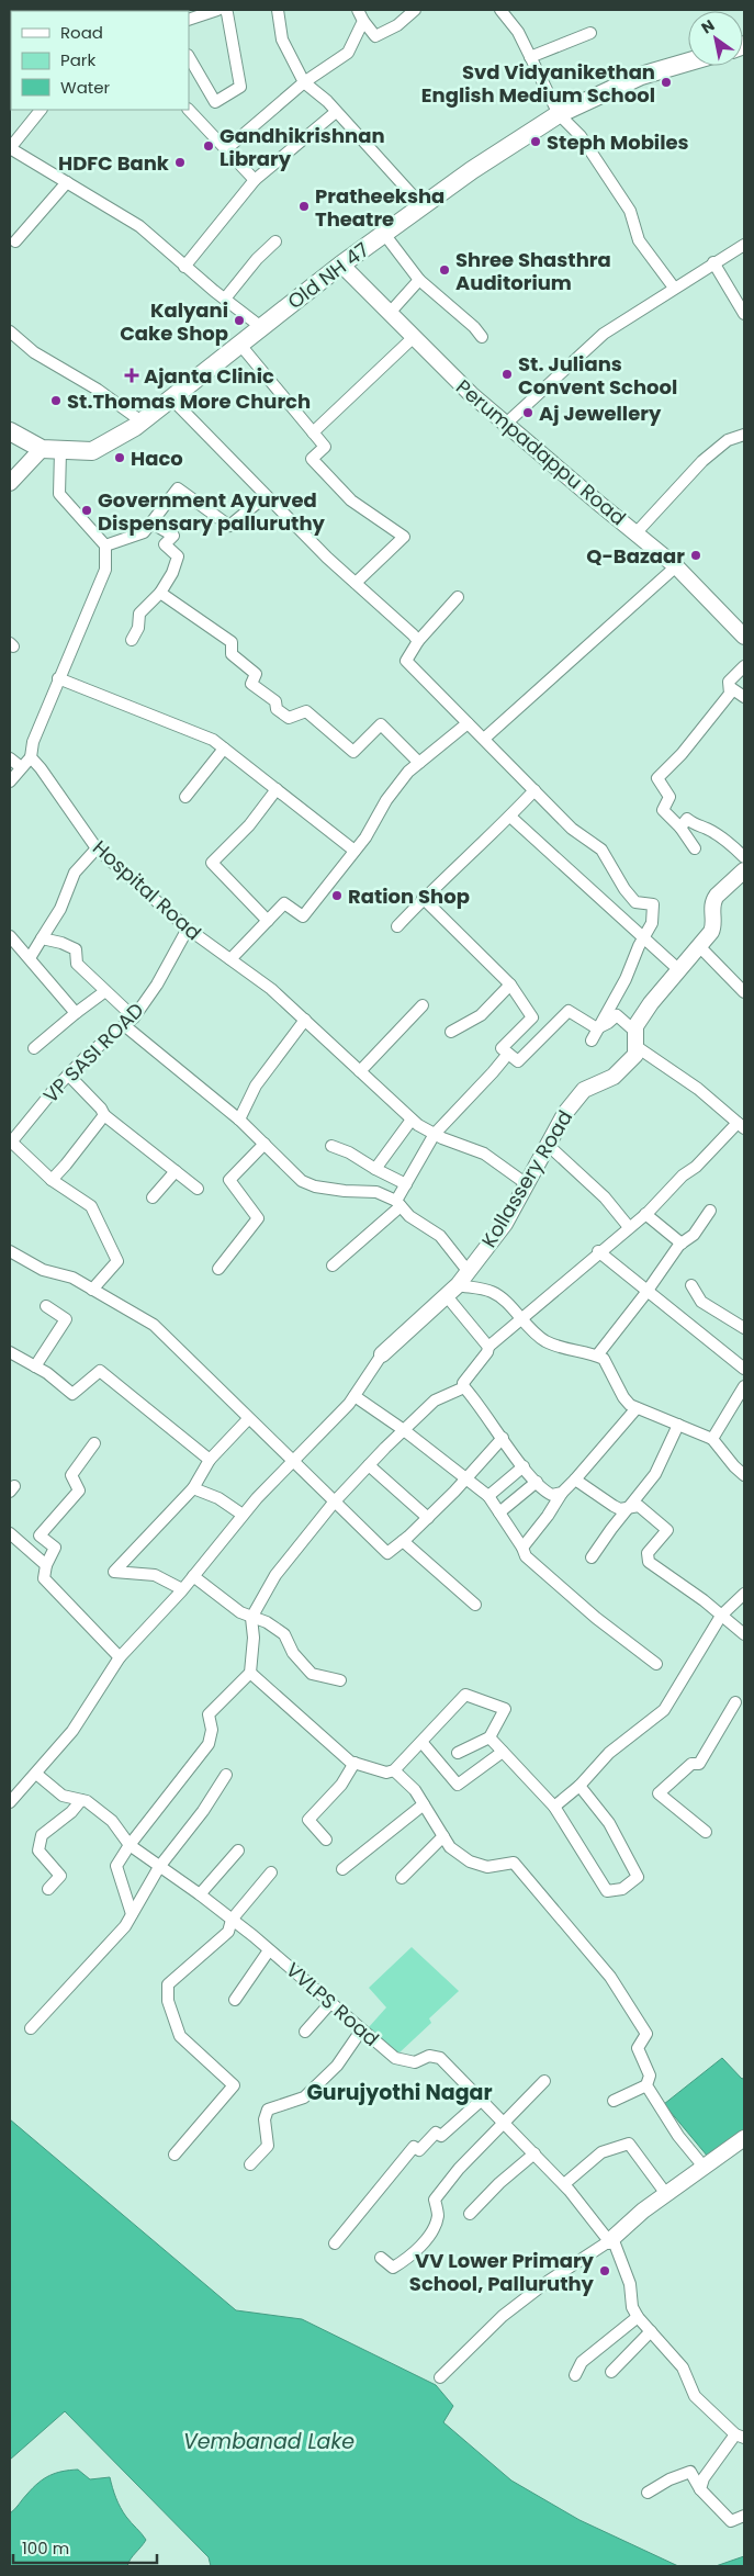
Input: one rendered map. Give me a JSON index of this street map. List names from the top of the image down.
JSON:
{
  "streets": {
    "main road": ["Old NH 47"],
    "street": [
      "Perumpadappu Road",
      "Hospital Road",
      "VP SASI ROAD",
      "Kollassery Road",
      "VVLPS Road"
    ]
  },
  "crossings": [
    ["Old NH 47", "Perumpadappu Road"],
    ["Hospital Road", "VP SASI ROAD"],
    ["Hospital Road", "Kollassery Road"]
  ],
  "districts": ["Gurujyothi Nagar"],
  "water": ["Vembanad Lake"],
  "places": {
    "other": [
      "Svd Vidyanikethan English Medium School",
      "Steph Mobiles",
      "Gandhikrishnan Library",
      "HDFC Bank",
      "Pratheeksha Theatre",
      "Shree Shasthra Auditorium",
      "Kalyani Cake Shop",
      "St. Julians Convent School",
      "St.Thomas More Church",
      "Aj Jewellery",
      "Haco",
      "Government Ayurved Dispensary palluruthy",
      "Q-Bazaar",
      "Ration Shop",
      "VV Lower Primary School, Palluruthy"
    ],
    "health": ["Ajanta Clinic"]
  },
  "legend": ["Road", "Park", "Water"],
  "scale_bar": "100 m",
  "north": "top left"
}
